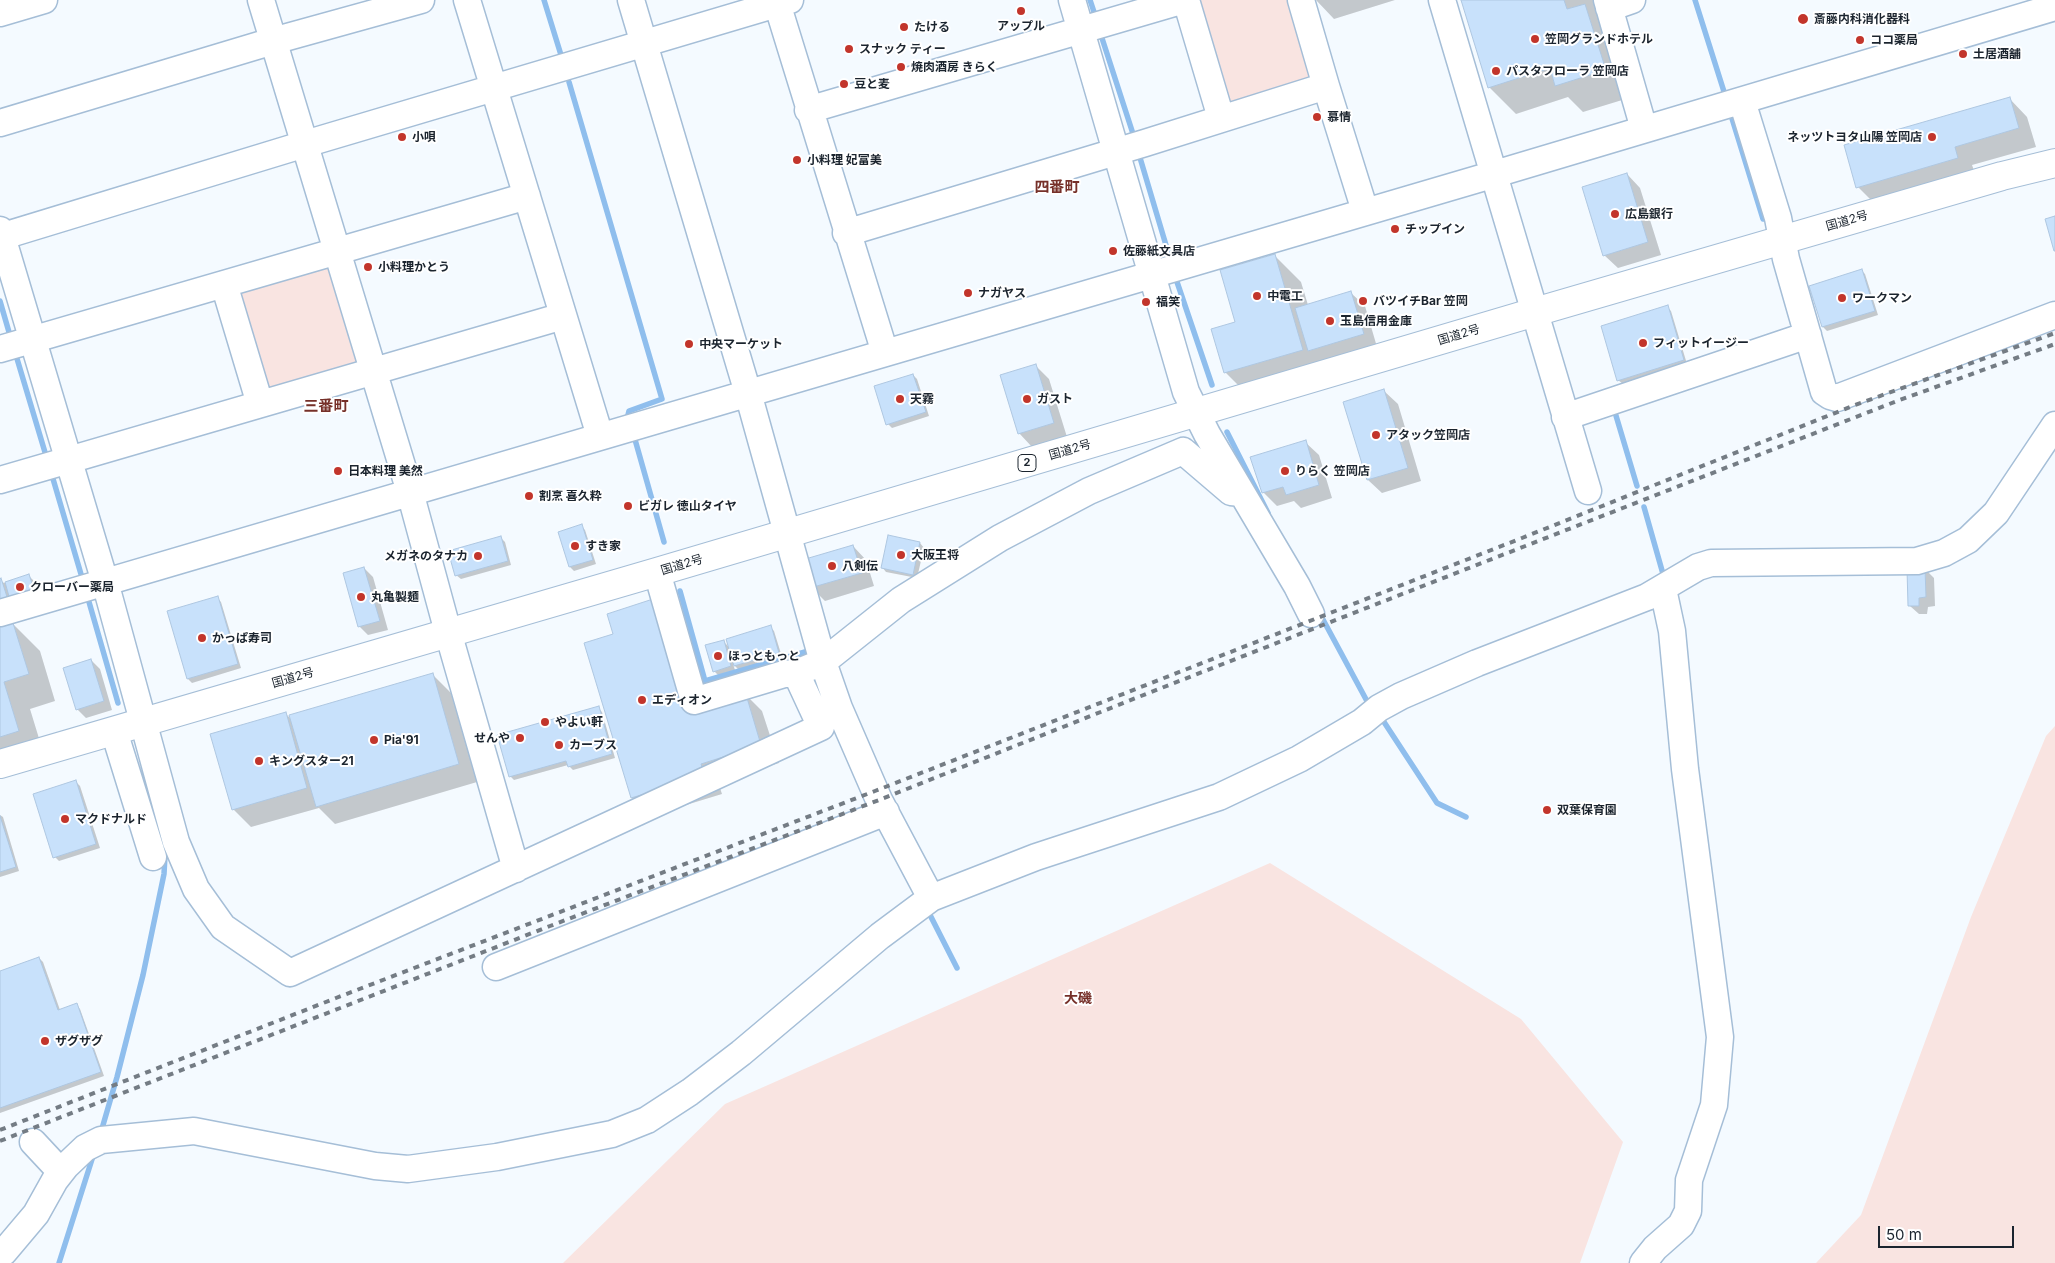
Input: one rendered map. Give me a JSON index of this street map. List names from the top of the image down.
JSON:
{
  "streets": {
    "highway": ["国道2号", "2"]
  },
  "districts": ["四番町", "三番町", "大磯"],
  "places": [
    "アップル",
    "斎藤内科消化器科",
    "たける",
    "笠岡グランドホテル",
    "ココ薬局",
    "スナック ティー",
    "土居酒舗",
    "焼肉酒房 きらく",
    "パスタフローラ 笠岡店",
    "豆と麦",
    "慕情",
    "小唄",
    "ネッツトヨタ山陽 笠岡店",
    "小料理 妃富美",
    "広島銀行",
    "チップイン",
    "佐藤紙文具店",
    "小料理かとう",
    "ナガヤス",
    "中電工",
    "ワークマン",
    "バツイチBar 笠岡",
    "福笑",
    "玉島信用金庫",
    "フィットイージー",
    "中央マーケット",
    "天霧",
    "ガスト",
    "アタック笠岡店",
    "日本料理 美然",
    "りらく 笠岡店",
    "割烹 喜久粋",
    "ビガレ 徳山タイヤ",
    "すき家",
    "大阪王将",
    "メガネのタナカ",
    "八剣伝",
    "クローバー薬局",
    "丸亀製麺",
    "かっぱ寿司",
    "ほっともっと",
    "エディオン",
    "やよい軒",
    "せんや",
    "Pia'91",
    "カーブス",
    "キングスター21",
    "双葉保育園",
    "マクドナルド",
    "ザグザグ"
  ],
  "scale_bar": "50 m"
}
